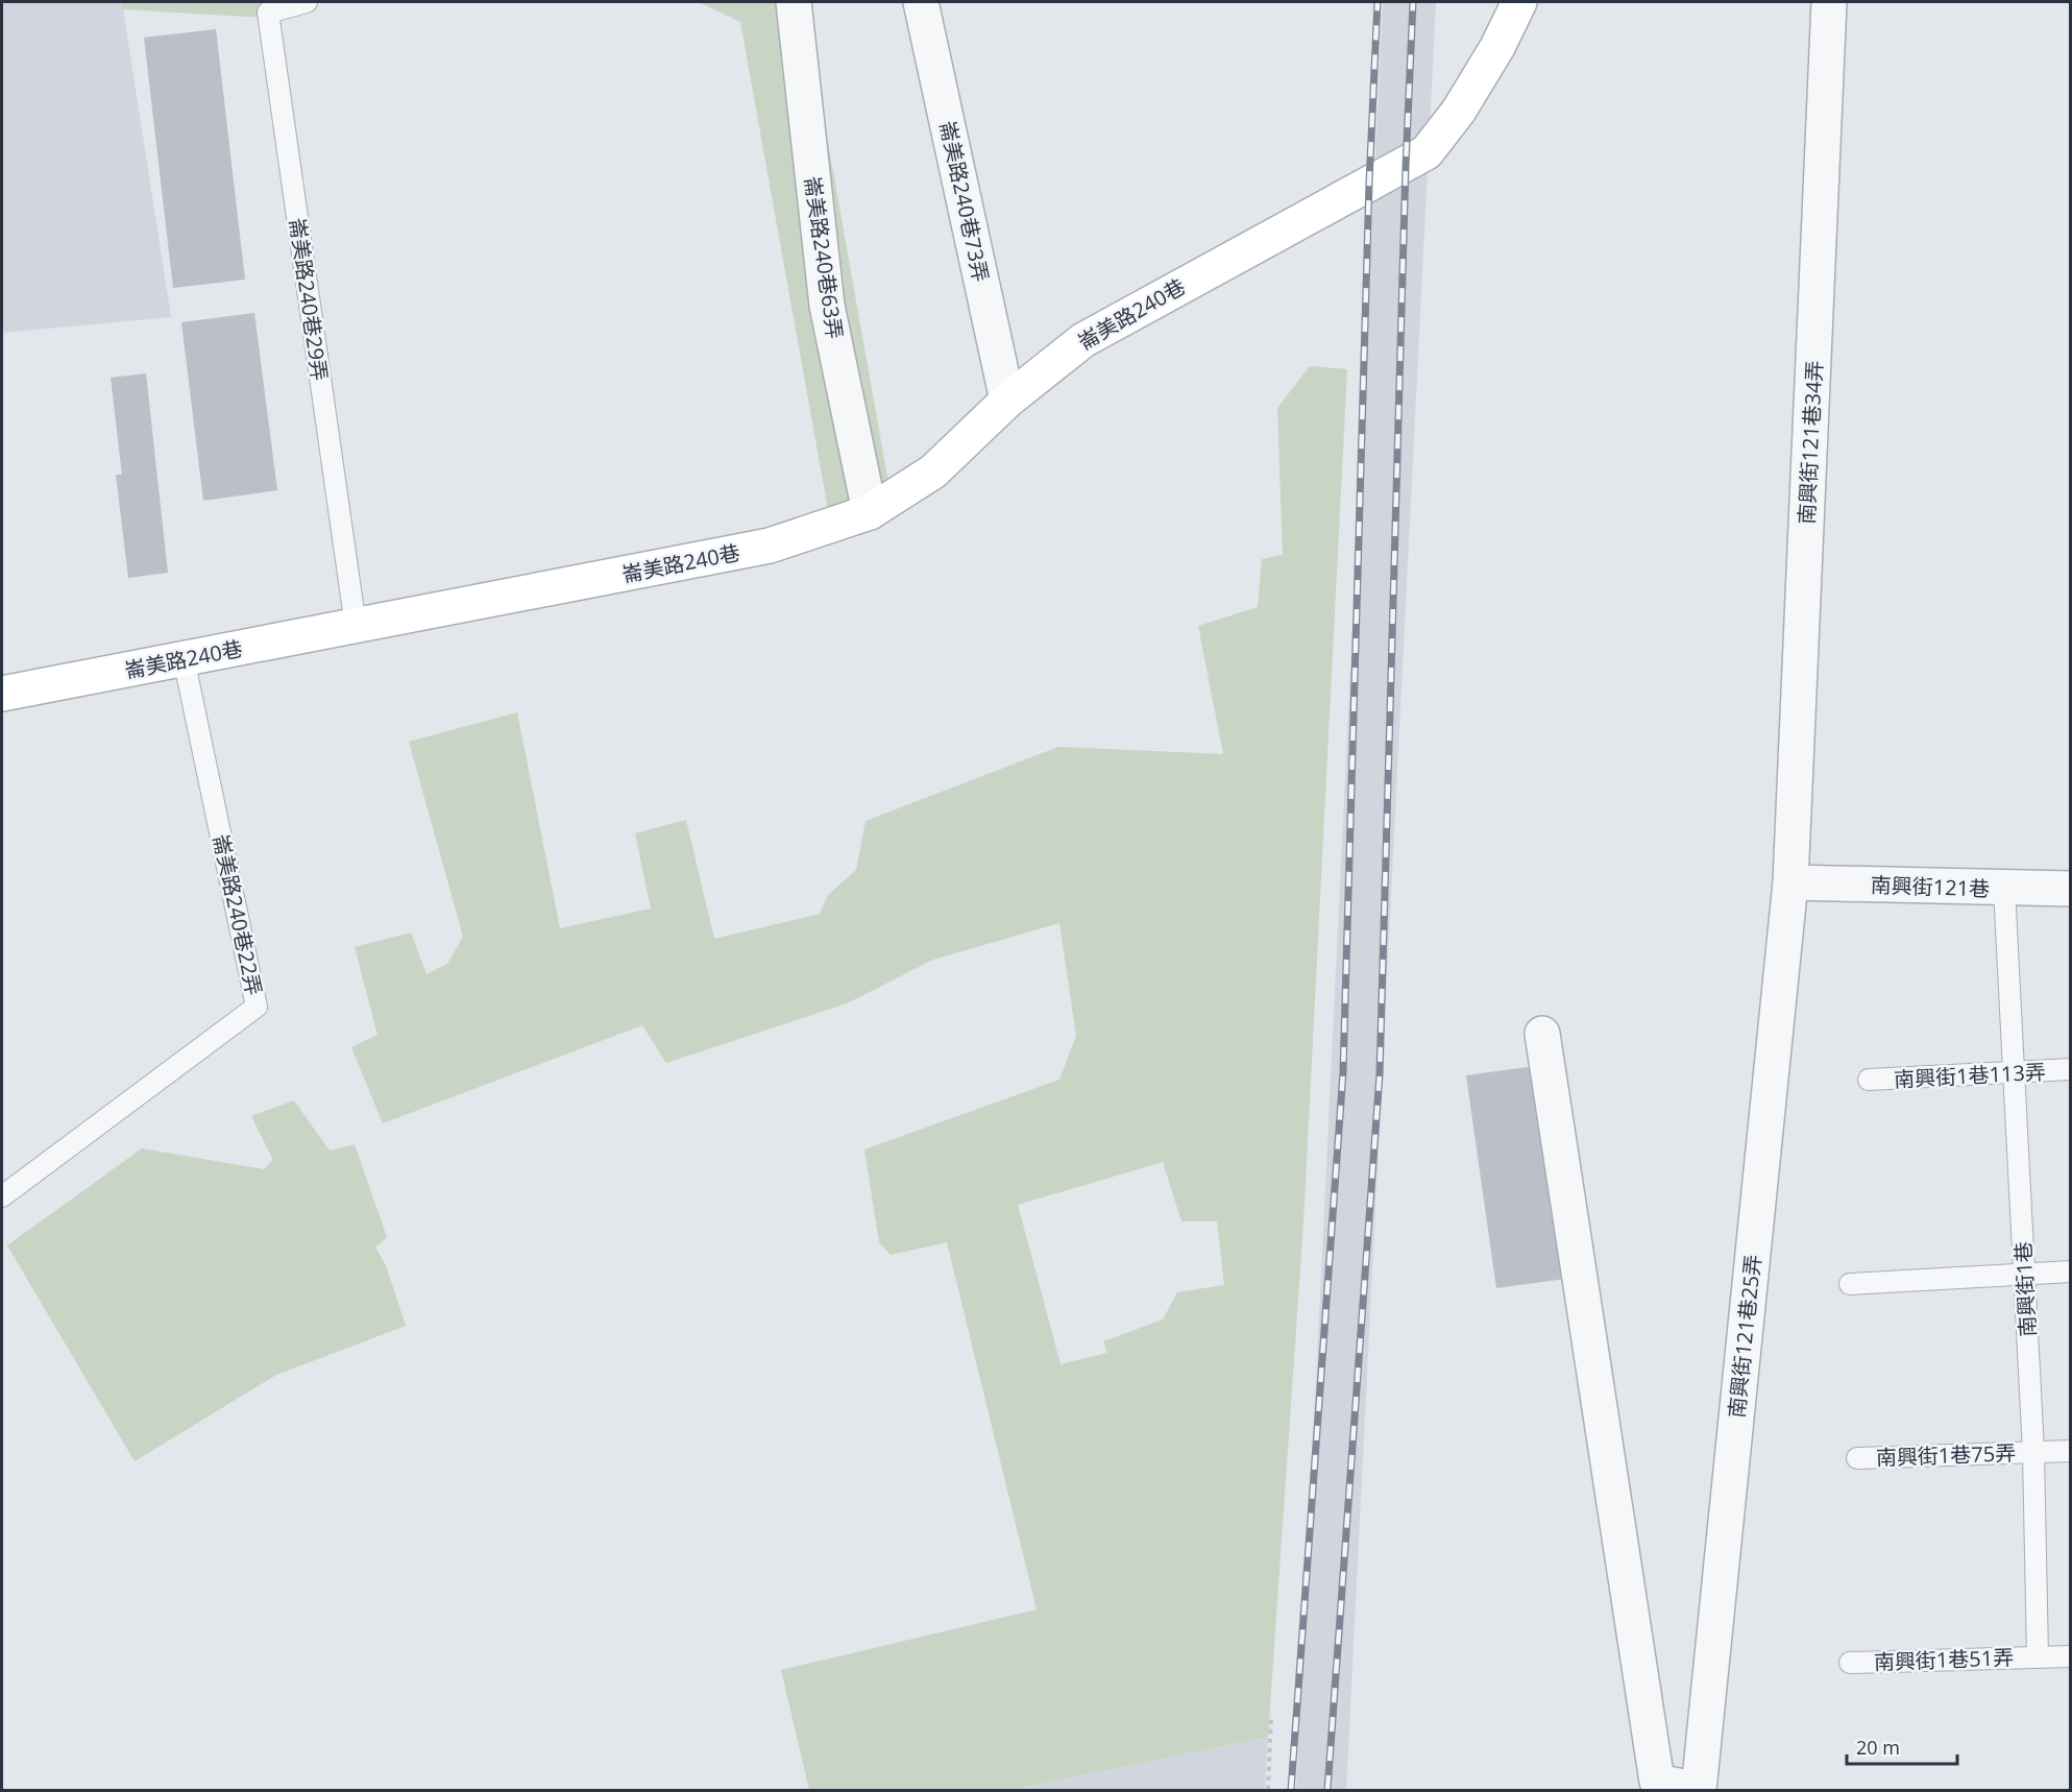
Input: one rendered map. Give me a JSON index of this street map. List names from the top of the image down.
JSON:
{
  "streets": {
    "street": [
      "崙美路240巷73弄",
      "崙美路240巷63弄",
      "崙美路240巷",
      "南興街121巷34弄",
      "南興街121巷",
      "南興街121巷25弄"
    ],
    "lane": [
      "崙美路240巷29弄",
      "崙美路240巷22弄",
      "南興街1巷113弄",
      "南興街1巷",
      "南興街1巷75弄",
      "南興街1巷51弄"
    ]
  },
  "crossings": [
    ["崙美路240巷73弄", "崙美路240巷"],
    ["崙美路240巷63弄", "崙美路240巷"],
    ["崙美路240巷29弄", "崙美路240巷"],
    ["崙美路240巷", "崙美路240巷22弄"],
    ["南興街121巷34弄", "南興街121巷"],
    ["南興街121巷34弄", "南興街121巷25弄"],
    ["南興街121巷", "南興街1巷"],
    ["南興街121巷", "南興街121巷25弄"],
    ["南興街1巷113弄", "南興街1巷"],
    ["南興街1巷", "南興街1巷75弄"],
    ["南興街1巷", "南興街1巷51弄"]
  ],
  "scale_bar": "20 m"
}
